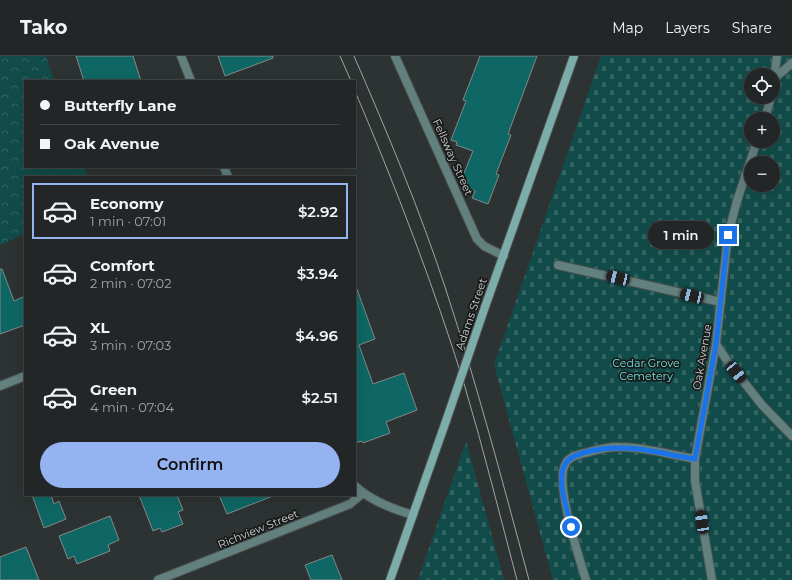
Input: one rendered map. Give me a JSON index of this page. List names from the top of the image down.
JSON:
{
  "streets": {
    "main road": ["Adams Street"],
    "street": ["Fellsway Street", "Oak Avenue", "Richview Street"]
  },
  "crossings": [
    ["Fellsway Street", "Adams Street"]
  ],
  "parks": ["Cedar Grove Cemetery"],
  "page": {
    "header": "Tako",
    "nav": ["Map", "Layers", "Share"],
    "map_buttons": ["+", "−"],
    "banner": ["Butterfly Lane", "Oak Avenue"],
    "list": [
      {
        "name": "Economy",
        "note": "1 min · 07:01",
        "value": "$2.92"
      },
      {
        "name": "Comfort",
        "note": "2 min · 07:02",
        "value": "$3.94"
      },
      {
        "name": "XL",
        "note": "3 min · 07:03",
        "value": "$4.96"
      },
      {
        "name": "Green",
        "note": "4 min · 07:04",
        "value": "$2.51"
      }
    ],
    "bubble": "1 min",
    "buttons": "Confirm"
  }
}
